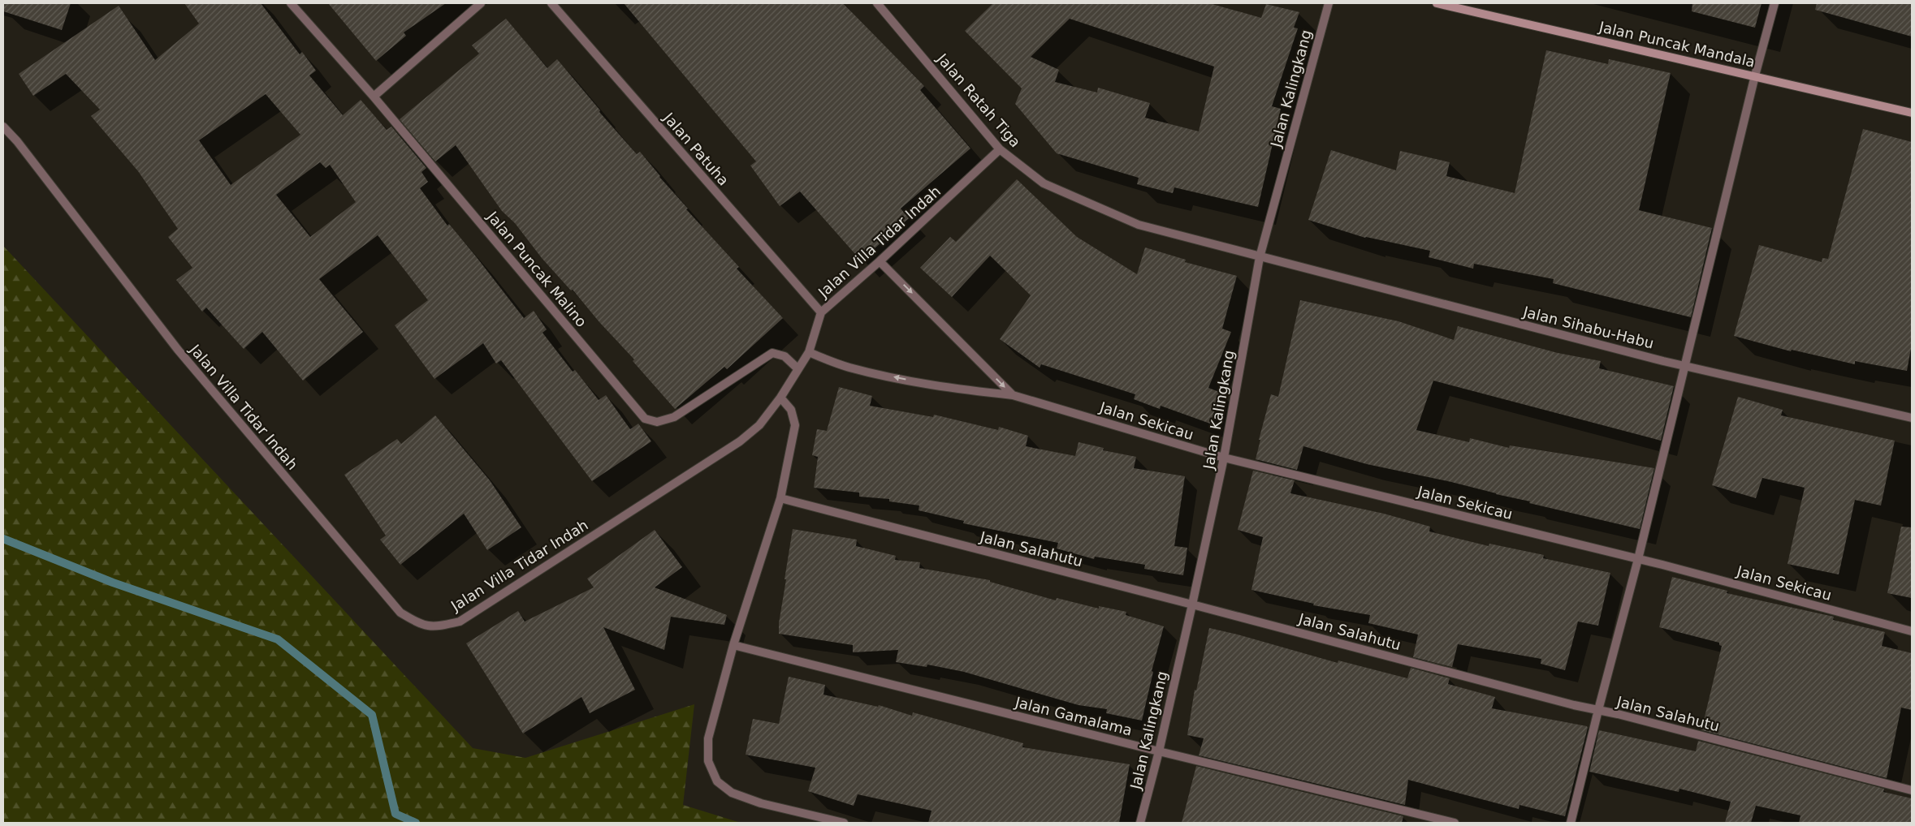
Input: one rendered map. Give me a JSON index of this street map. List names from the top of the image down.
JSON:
{
  "streets": {
    "main road": ["Jalan Puncak Mandala"],
    "street": [
      "Jalan Kalingkang",
      "Jalan Ratah Tiga",
      "Jalan Patuha",
      "Jalan Villa Tidar Indah",
      "Jalan Puncak Malino",
      "Jalan Sihabu-Habu",
      "Jalan Sekicau",
      "Jalan Salahutu",
      "Jalan Gamalama"
    ]
  },
  "crossings": [
    ["Jalan Kalingkang", "Jalan Ratah Tiga"],
    ["Jalan Kalingkang", "Jalan Sihabu-Habu"],
    ["Jalan Kalingkang", "Jalan Sekicau"],
    ["Jalan Kalingkang", "Jalan Salahutu"],
    ["Jalan Kalingkang", "Jalan Gamalama"],
    ["Jalan Ratah Tiga", "Jalan Villa Tidar Indah"],
    ["Jalan Ratah Tiga", "Jalan Sihabu-Habu"],
    ["Jalan Patuha", "Jalan Villa Tidar Indah"],
    ["Jalan Villa Tidar Indah", "Jalan Puncak Malino"],
    ["Jalan Villa Tidar Indah", "Jalan Sekicau"]
  ]
}
